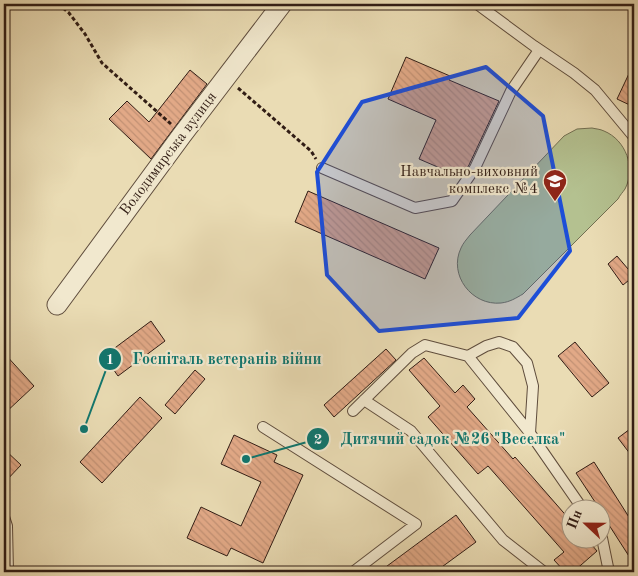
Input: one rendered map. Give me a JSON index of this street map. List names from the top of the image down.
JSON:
{
  "streets": {
    "street": ["Володимирська вулиця"]
  },
  "places": {
    "school or university": ["Навчально-виховний комплекс №4"],
    "other": ["Госпіталь ветеранів війни", "Дитячий садок №26 \"Веселка\""]
  },
  "north": "left"
}
